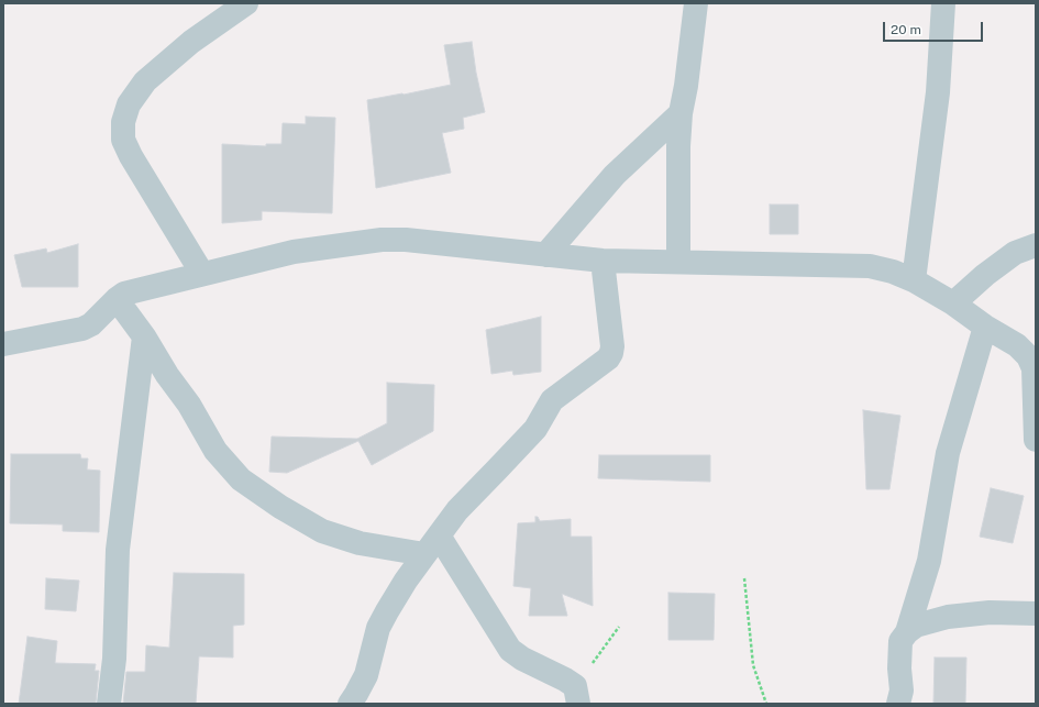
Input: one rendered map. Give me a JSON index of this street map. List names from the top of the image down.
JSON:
{
  "scale_bar": "20 m"
}
